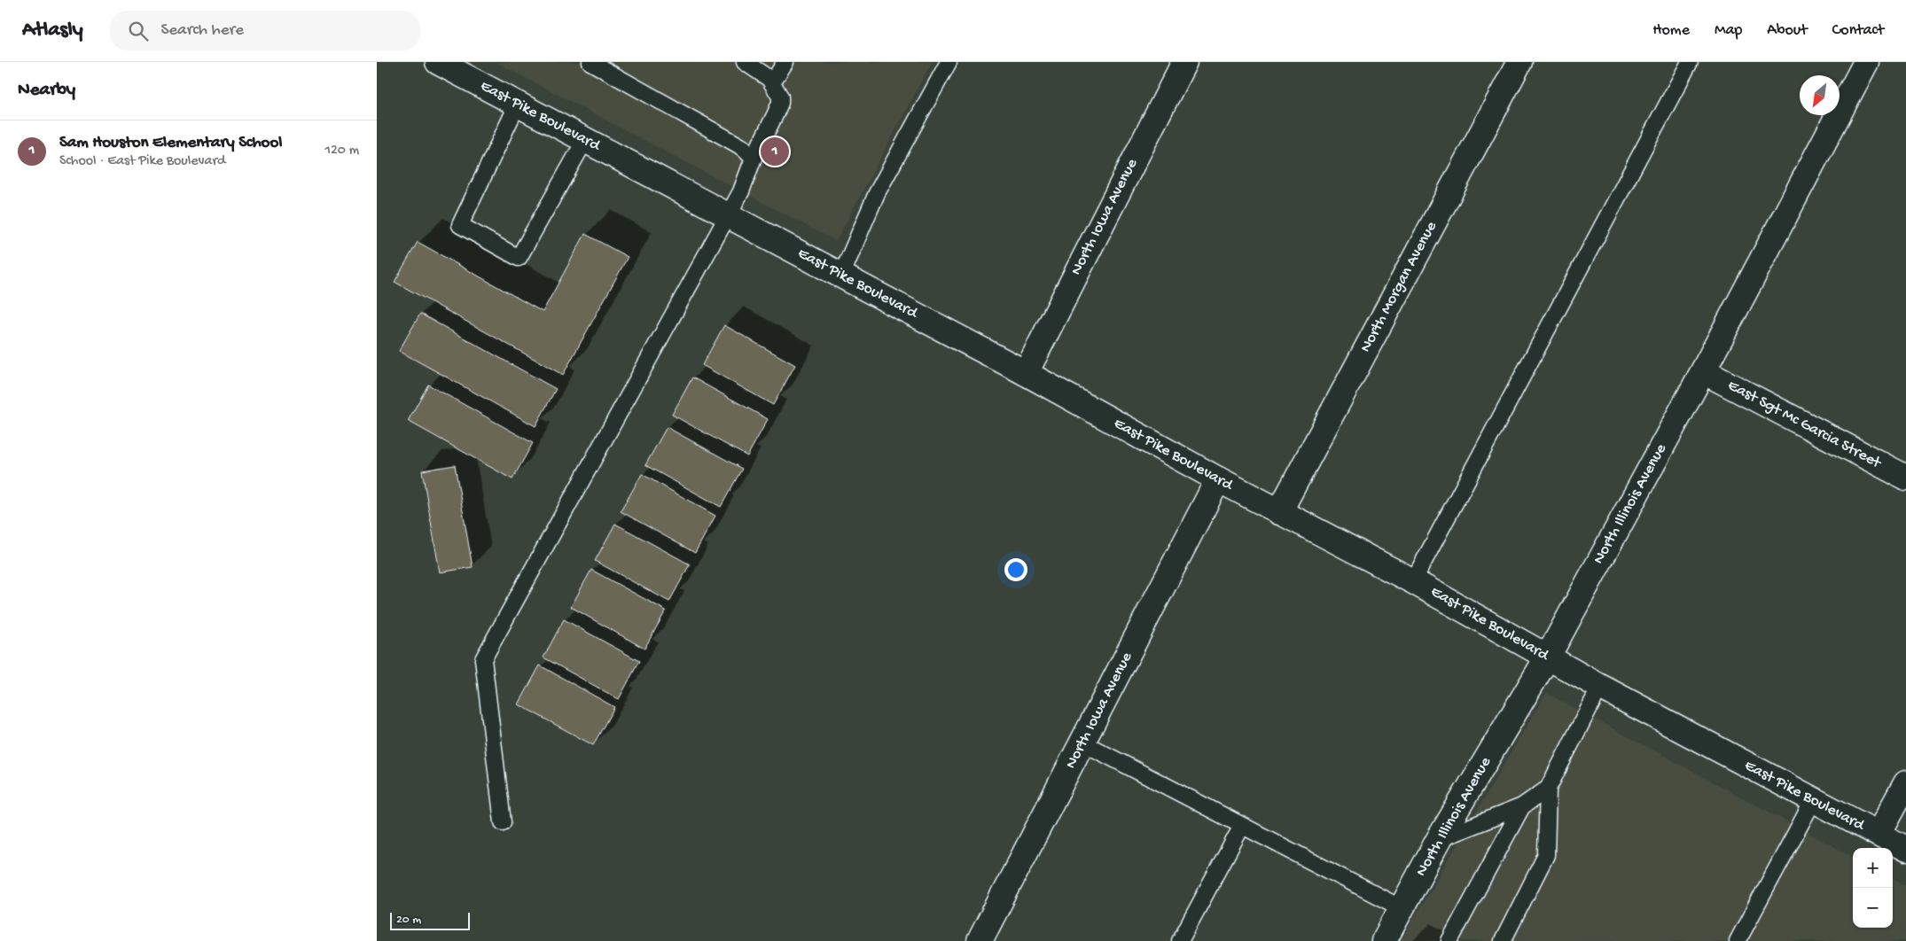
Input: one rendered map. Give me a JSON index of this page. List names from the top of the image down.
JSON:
{
  "streets": {
    "street": [
      "East Pike Boulevard",
      "North Iowa Avenue",
      "North Morgan Avenue",
      "East Sgt Mc Garcia Street",
      "North Illinois Avenue"
    ]
  },
  "crossings": [
    ["East Pike Boulevard", "North Iowa Avenue"],
    ["East Pike Boulevard", "North Morgan Avenue"],
    ["East Pike Boulevard", "North Illinois Avenue"],
    ["East Sgt Mc Garcia Street", "North Illinois Avenue"]
  ],
  "scale_bar": "20 m",
  "north": "bottom left",
  "page": {
    "header": "Atlasly",
    "search": "Search here",
    "nav": [
      "Home",
      "Map",
      "About",
      "Contact"
    ],
    "heading": "Nearby",
    "list": [
      {
        "mark": "1",
        "name": "Sam Houston Elementary School",
        "note": "School · East Pike Boulevard",
        "value": "120 m"
      }
    ],
    "pins": "1",
    "map_buttons": ["+", "−"],
    "scale": "20 m"
  }
}
